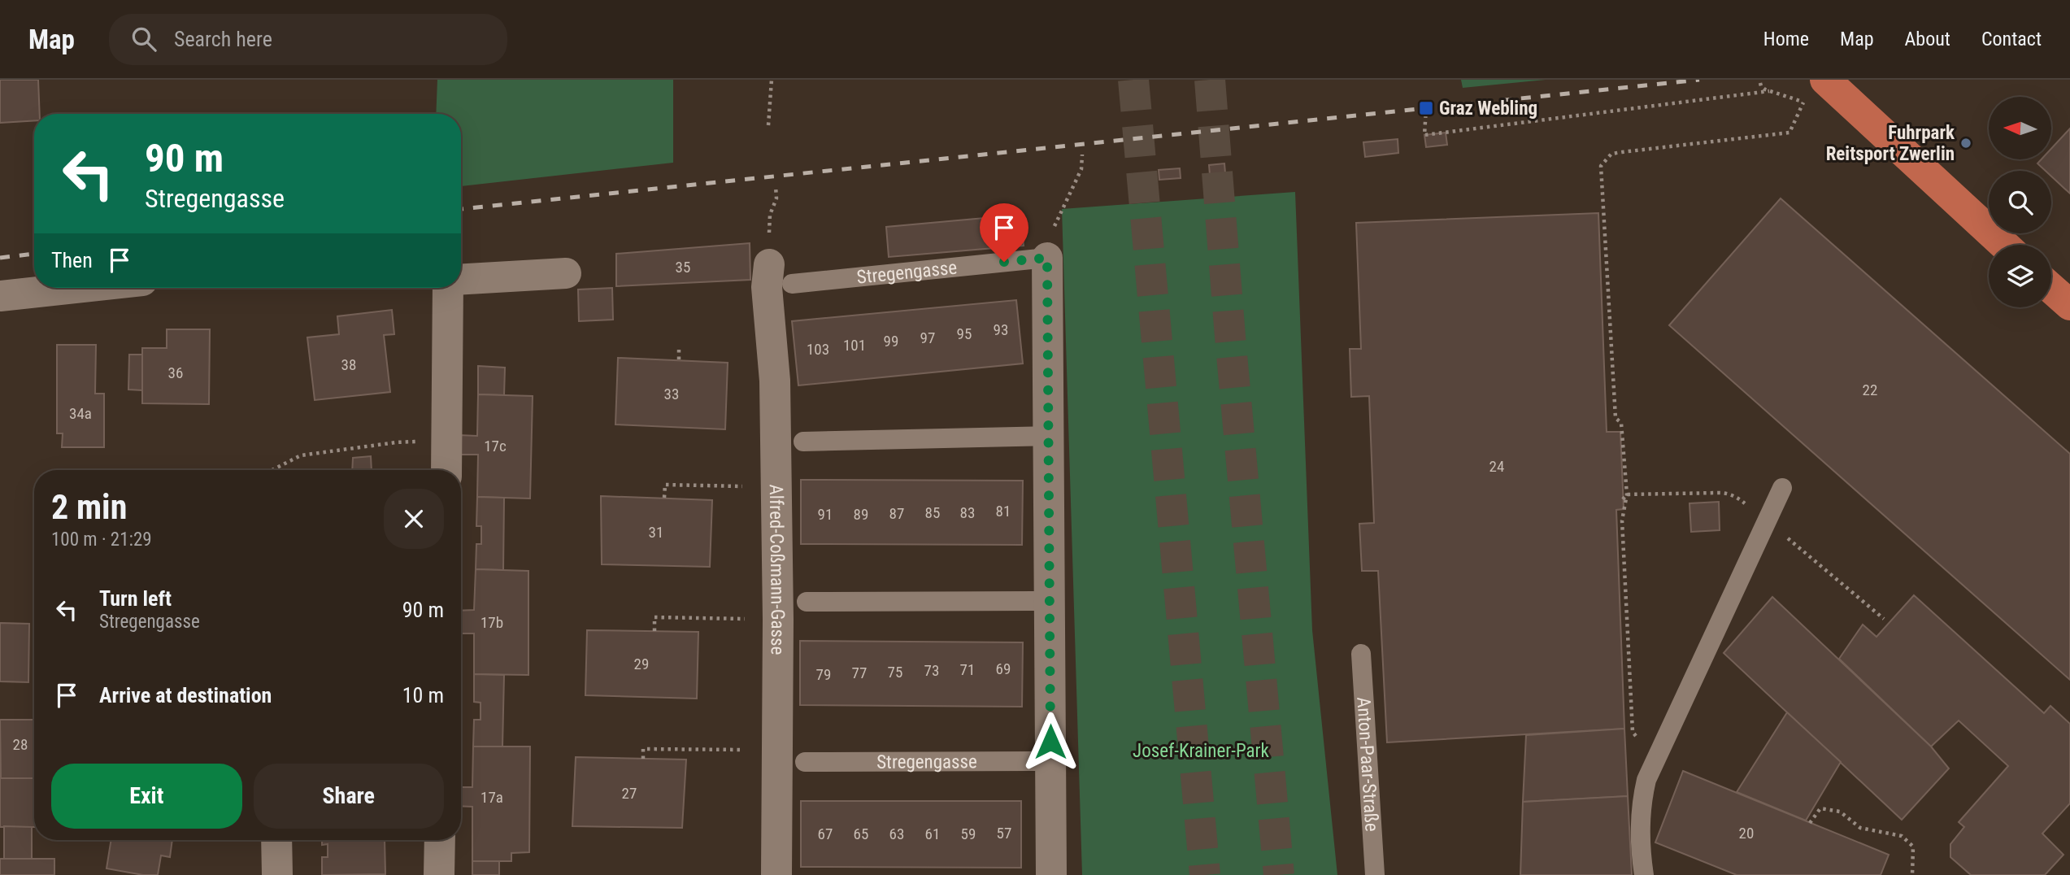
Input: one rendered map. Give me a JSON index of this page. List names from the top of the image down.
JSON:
{
  "streets": {
    "street": ["Alfred-Coßmann-Gasse"],
    "lane": ["Stregengasse", "Anton-Paar-Straße"]
  },
  "crossings": [
    ["Stregengasse", "Alfred-Coßmann-Gasse"]
  ],
  "parks": ["Josef-Krainer-Park"],
  "places": {
    "transit": ["Graz Webling"],
    "other": ["Fuhrpark Reitsport Zwerlin"]
  },
  "house_numbers": [
    "35",
    "93",
    "95",
    "97",
    "99",
    "101",
    "103",
    "38",
    "36",
    "22",
    "33",
    "34a",
    "17c",
    "24",
    "81",
    "85",
    "83",
    "87",
    "91",
    "89",
    "31",
    "17b",
    "29",
    "69",
    "71",
    "73",
    "75",
    "77",
    "79",
    "28",
    "27",
    "17a",
    "57",
    "20",
    "67",
    "65",
    "63",
    "61",
    "59"
  ],
  "north": "left",
  "page": {
    "header": "Map",
    "search": "Search here",
    "nav": [
      "Home",
      "Map",
      "About",
      "Contact"
    ],
    "turn": ["90 m", "Stregengasse"],
    "then": "Then",
    "heading": ["2 min", "100 m · 21:29"],
    "list": [
      {
        "name": "Turn left",
        "note": "Stregengasse",
        "value": "90 m"
      },
      {
        "name": "Arrive at destination",
        "value": "10 m"
      }
    ],
    "buttons": ["Exit", "Share"]
  }
}
